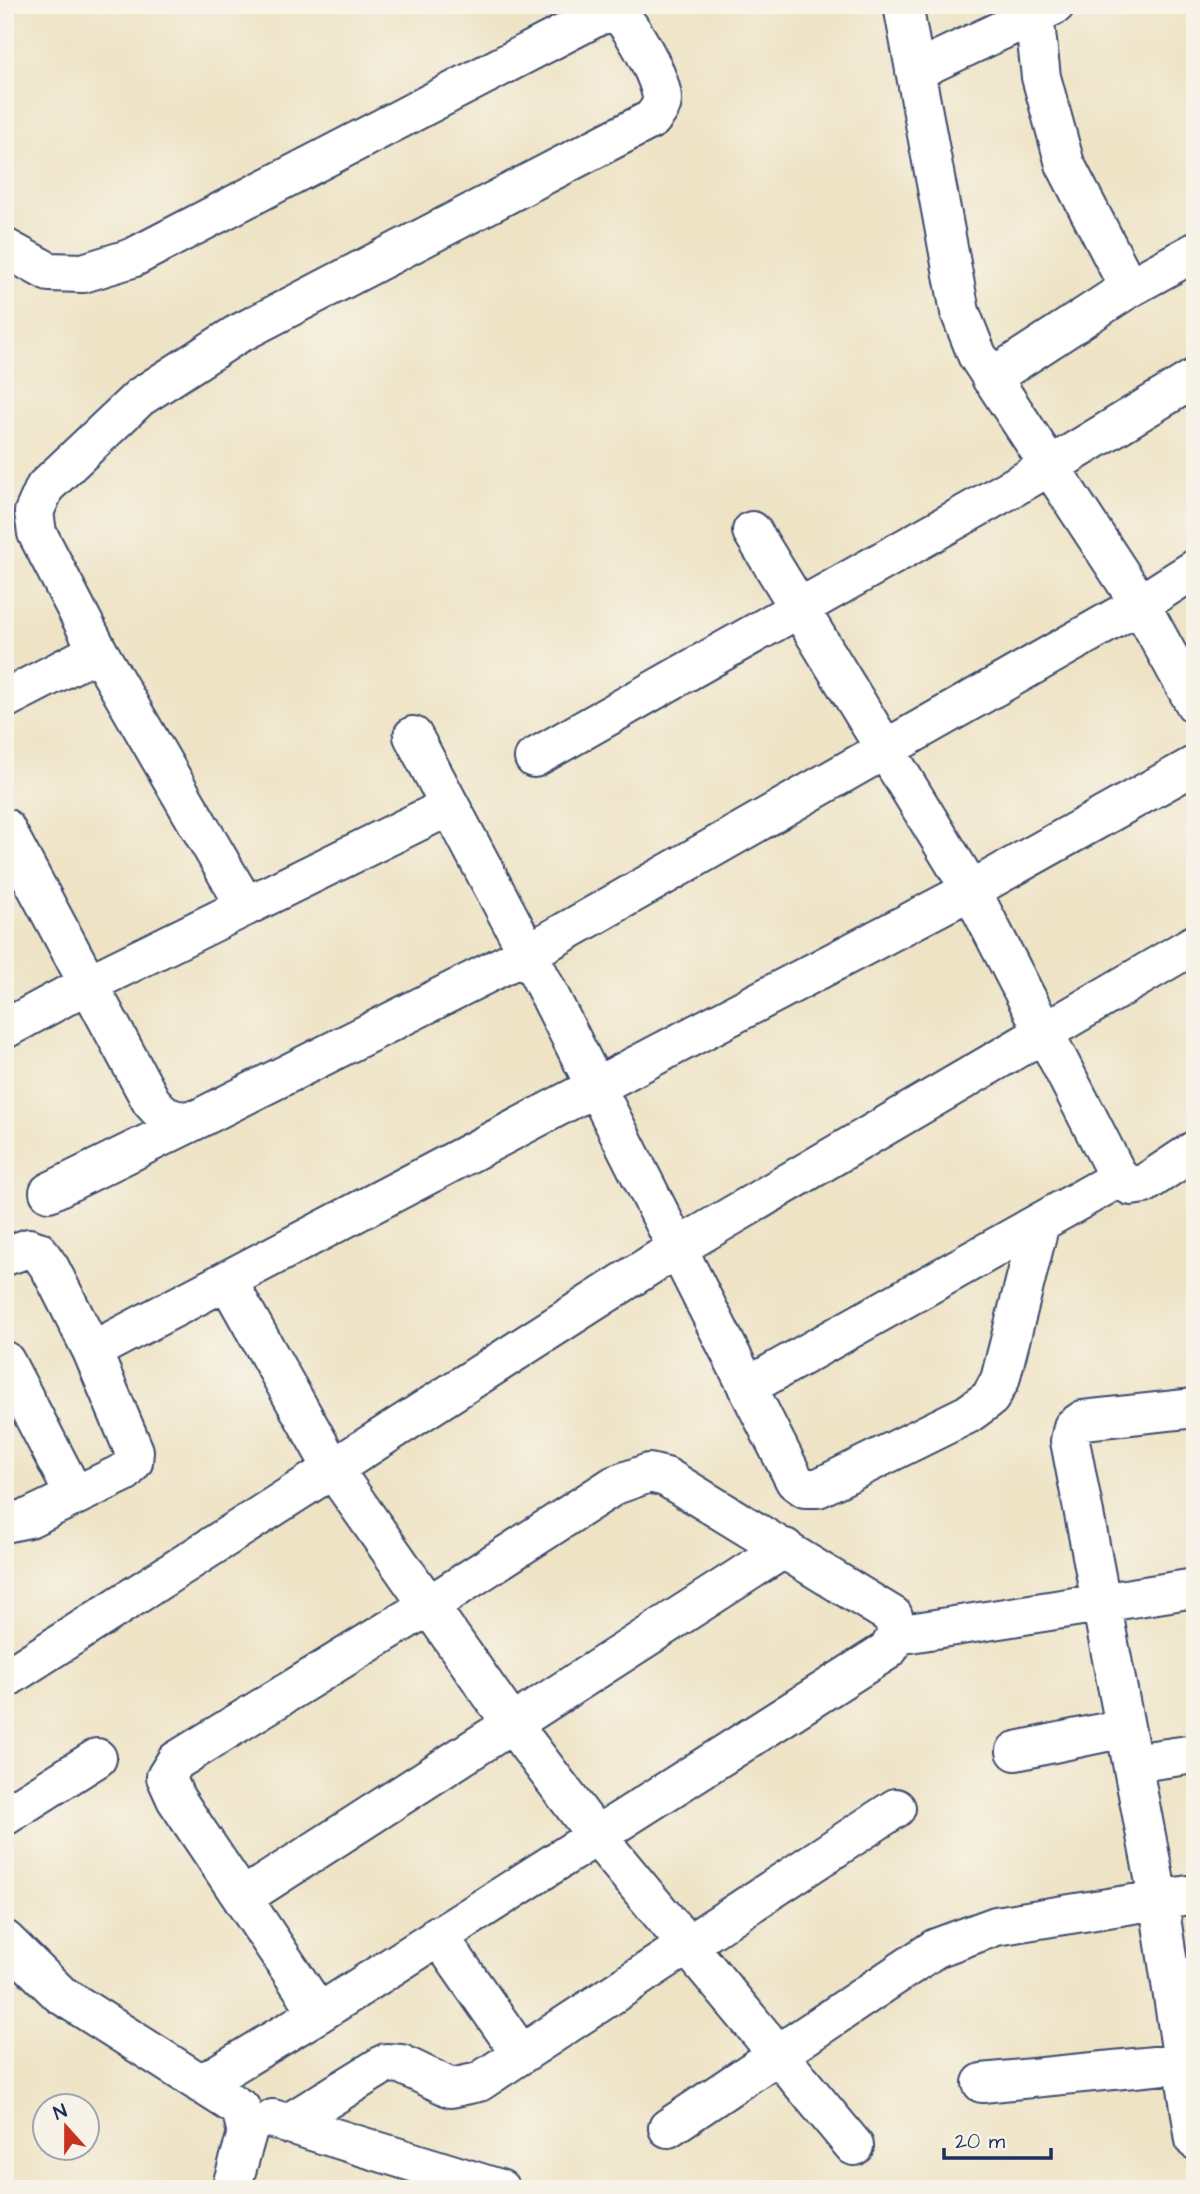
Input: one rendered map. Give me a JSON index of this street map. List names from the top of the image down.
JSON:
{
  "scale_bar": "20 m",
  "north": "top"
}
